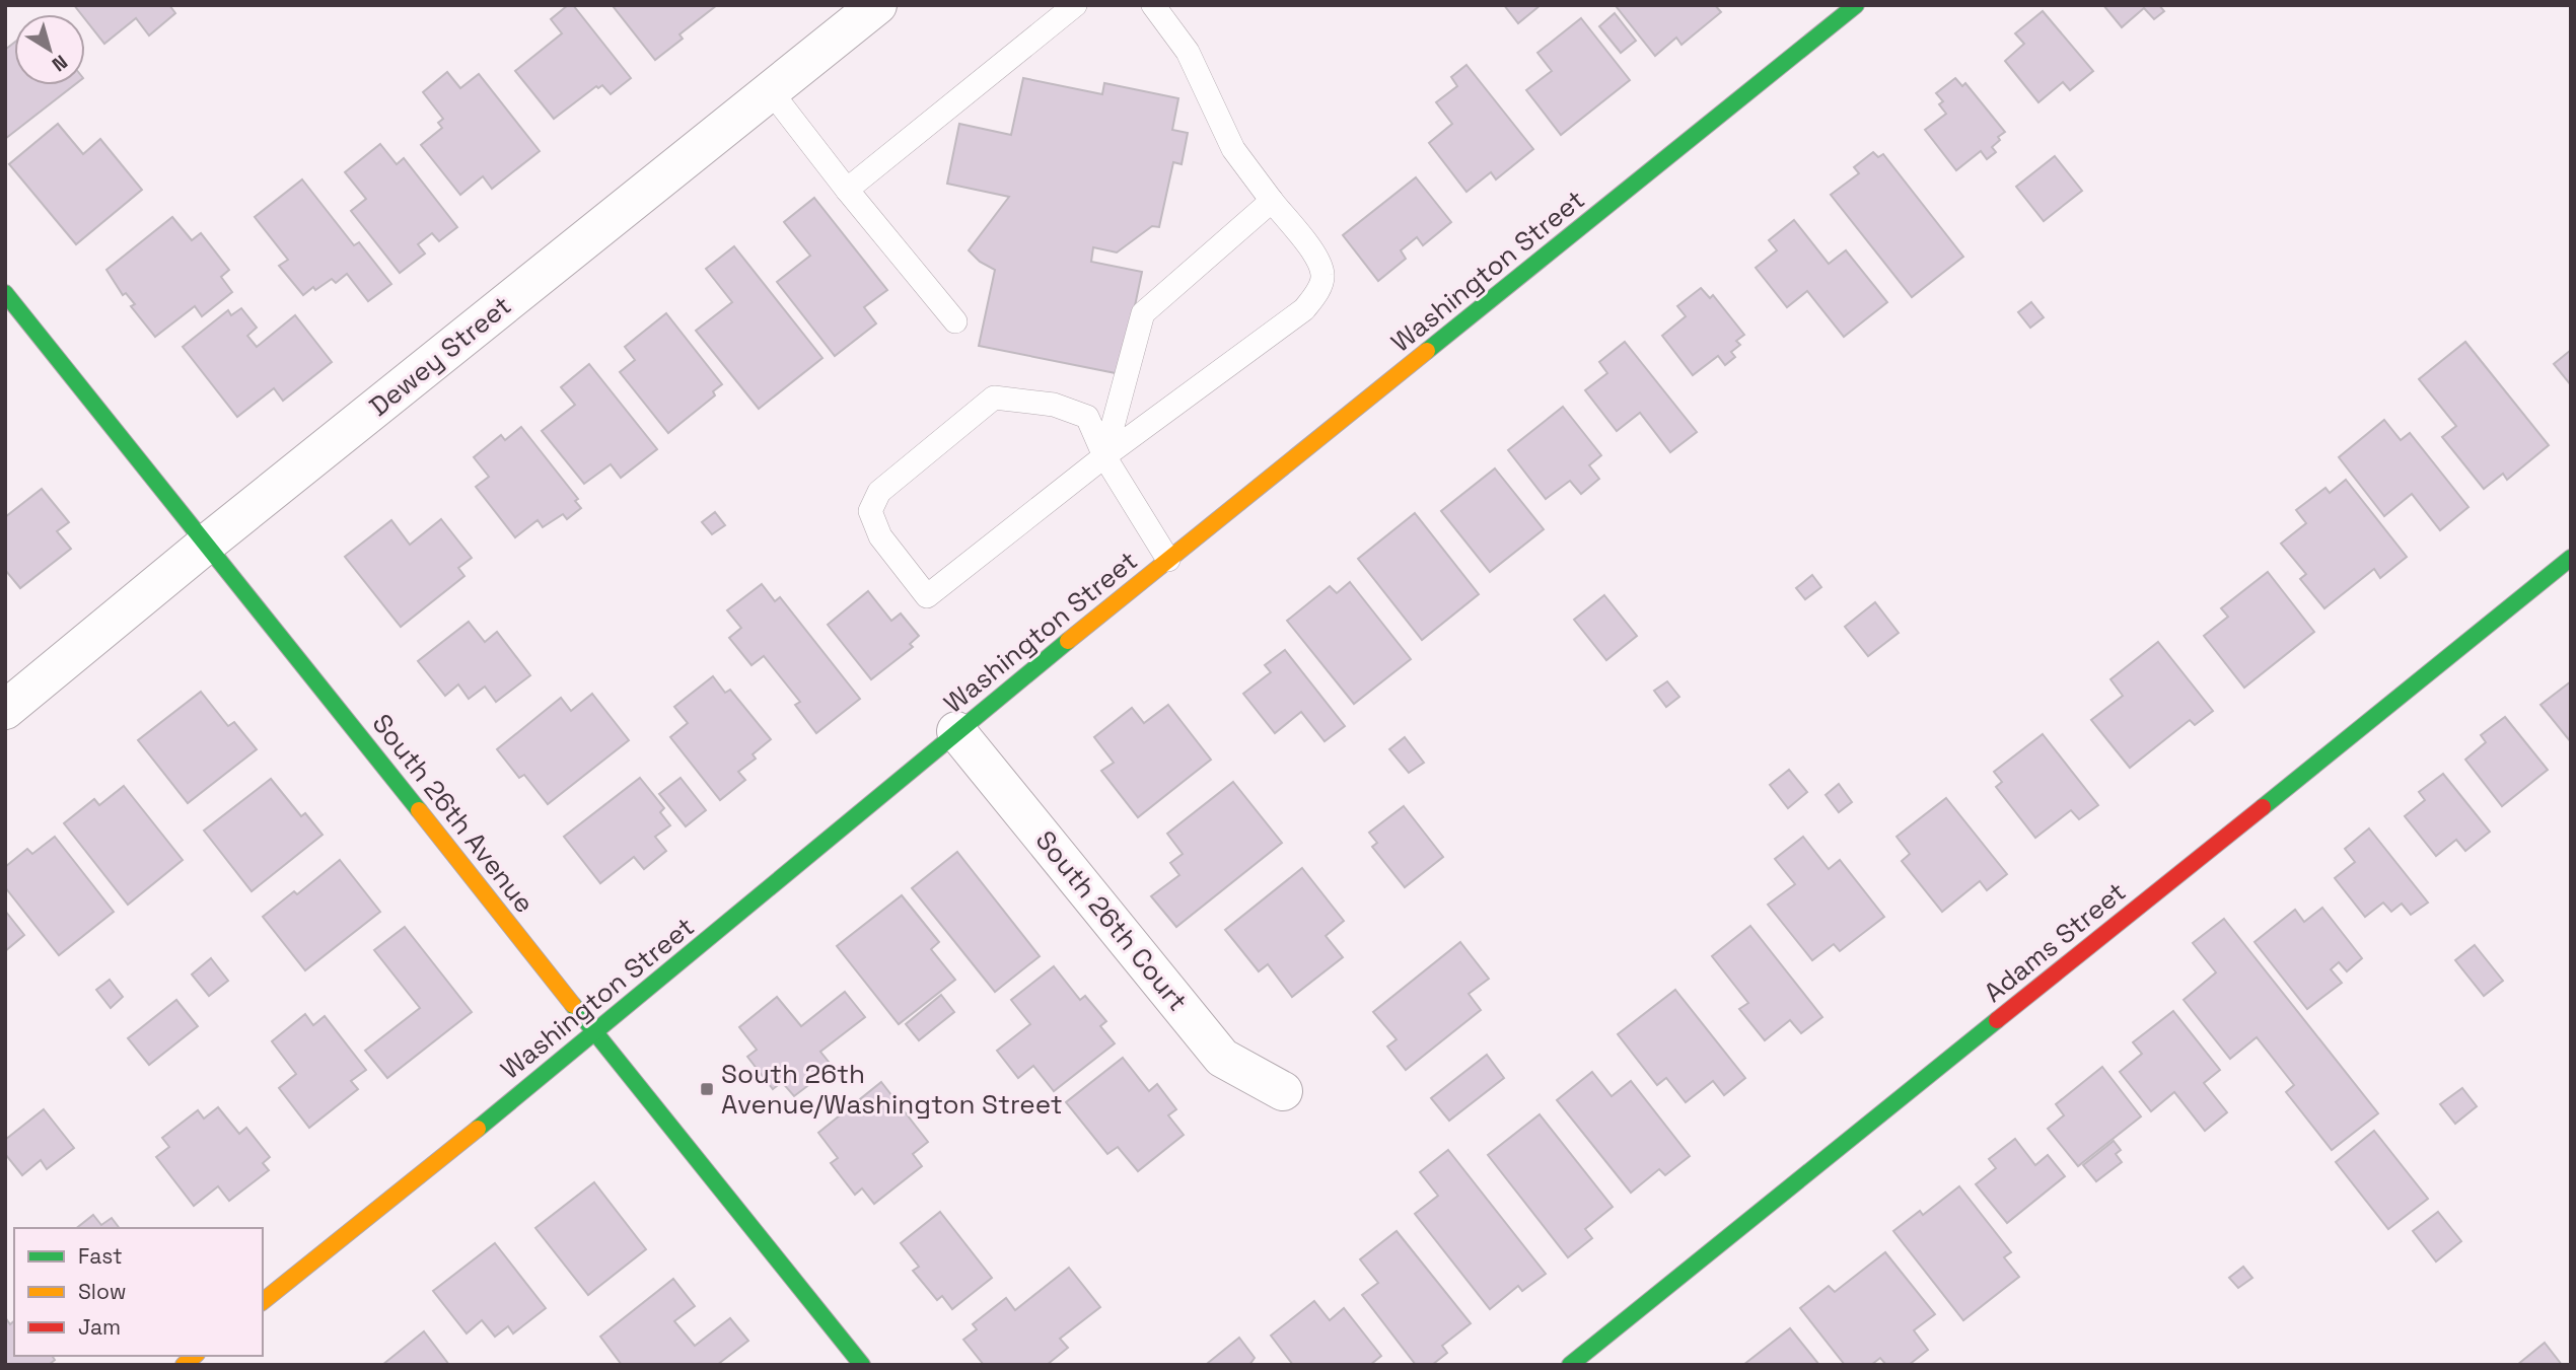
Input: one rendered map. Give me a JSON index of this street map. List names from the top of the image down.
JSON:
{
  "streets": {
    "street": [
      "Washington Street",
      "Dewey Street",
      "South 26th Avenue",
      "South 26th Court",
      "Adams Street"
    ]
  },
  "crossings": [
    ["Washington Street", "South 26th Avenue"],
    ["Washington Street", "South 26th Court"],
    ["Dewey Street", "South 26th Avenue"]
  ],
  "places": {
    "transit": ["South 26th Avenue/Washington Street"]
  },
  "legend": ["Fast", "Slow", "Jam"],
  "north": "bottom right"
}
